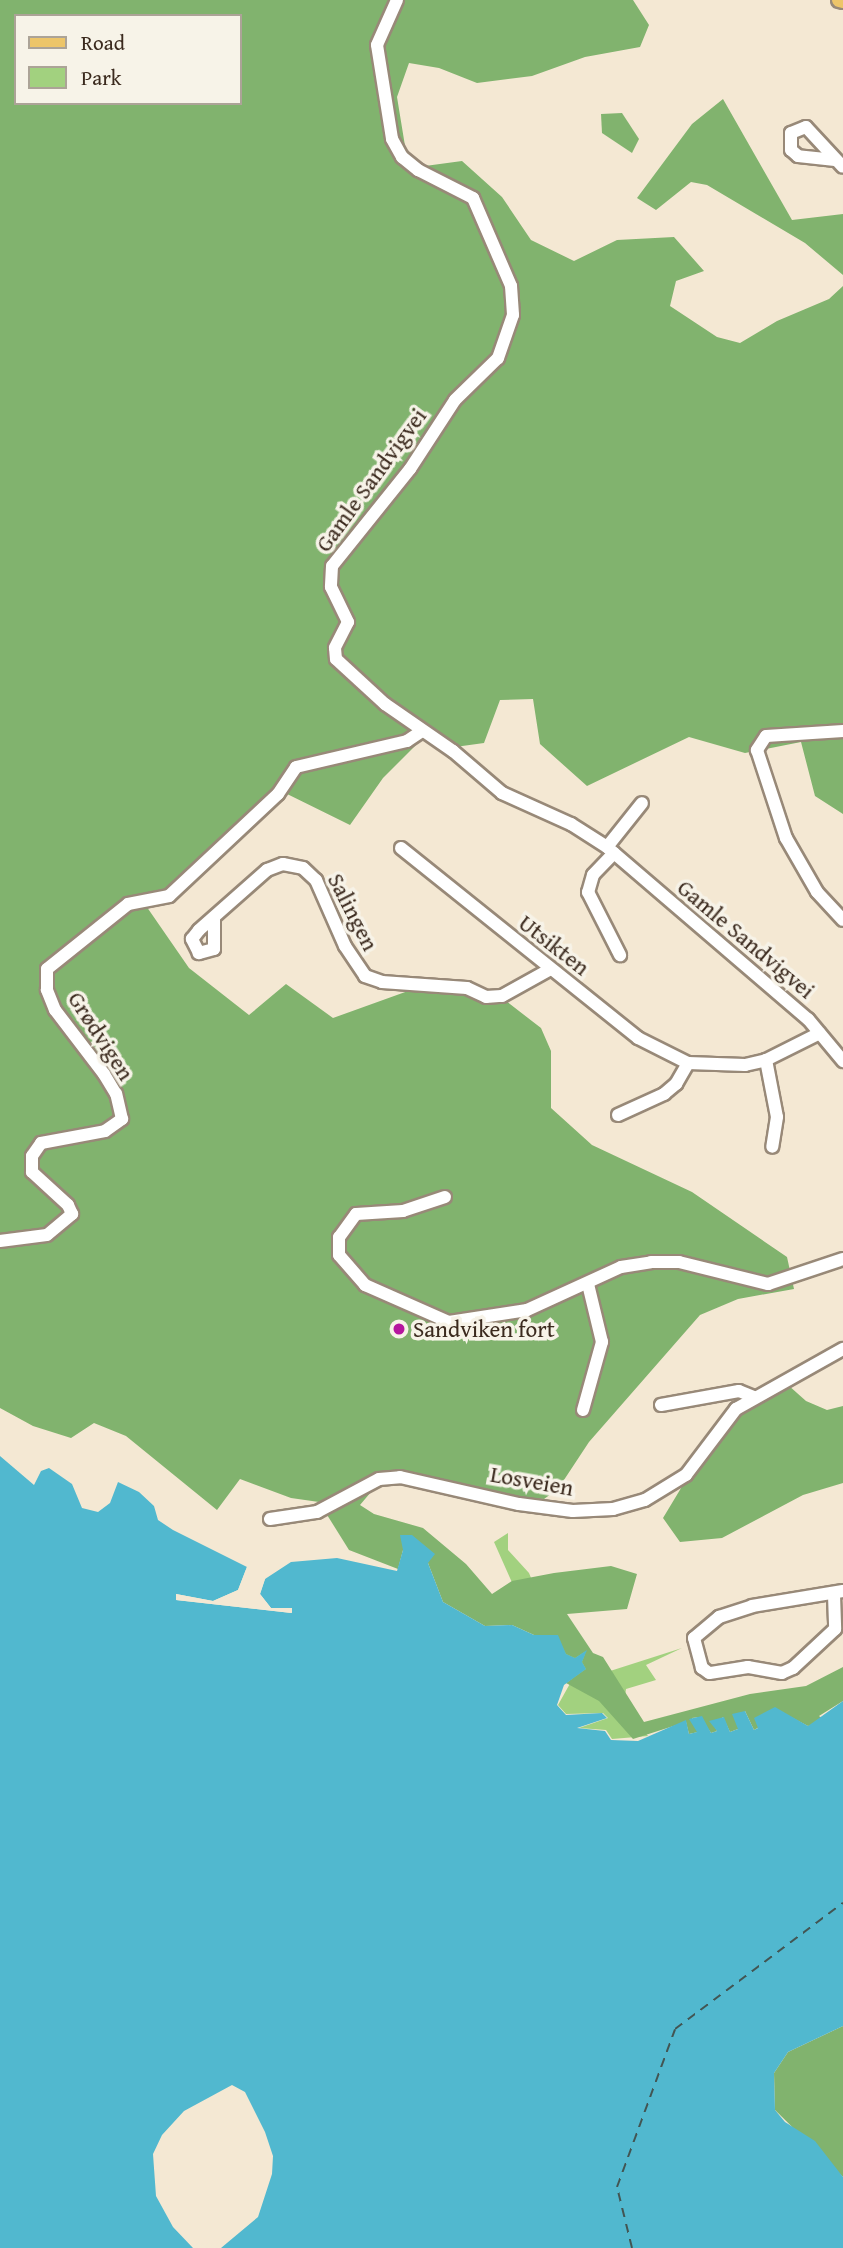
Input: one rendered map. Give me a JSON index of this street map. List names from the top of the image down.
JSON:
{
  "streets": {
    "street": [
      "Gamle Sandvigvei",
      "Salingen",
      "Utsikten",
      "Grødvigen",
      "Losveien"
    ]
  },
  "crossings": [
    ["Gamle Sandvigvei", "Utsikten"],
    ["Gamle Sandvigvei", "Grødvigen"],
    ["Salingen", "Utsikten"]
  ],
  "places": ["Sandviken fort"],
  "legend": ["Road", "Park"]
}
